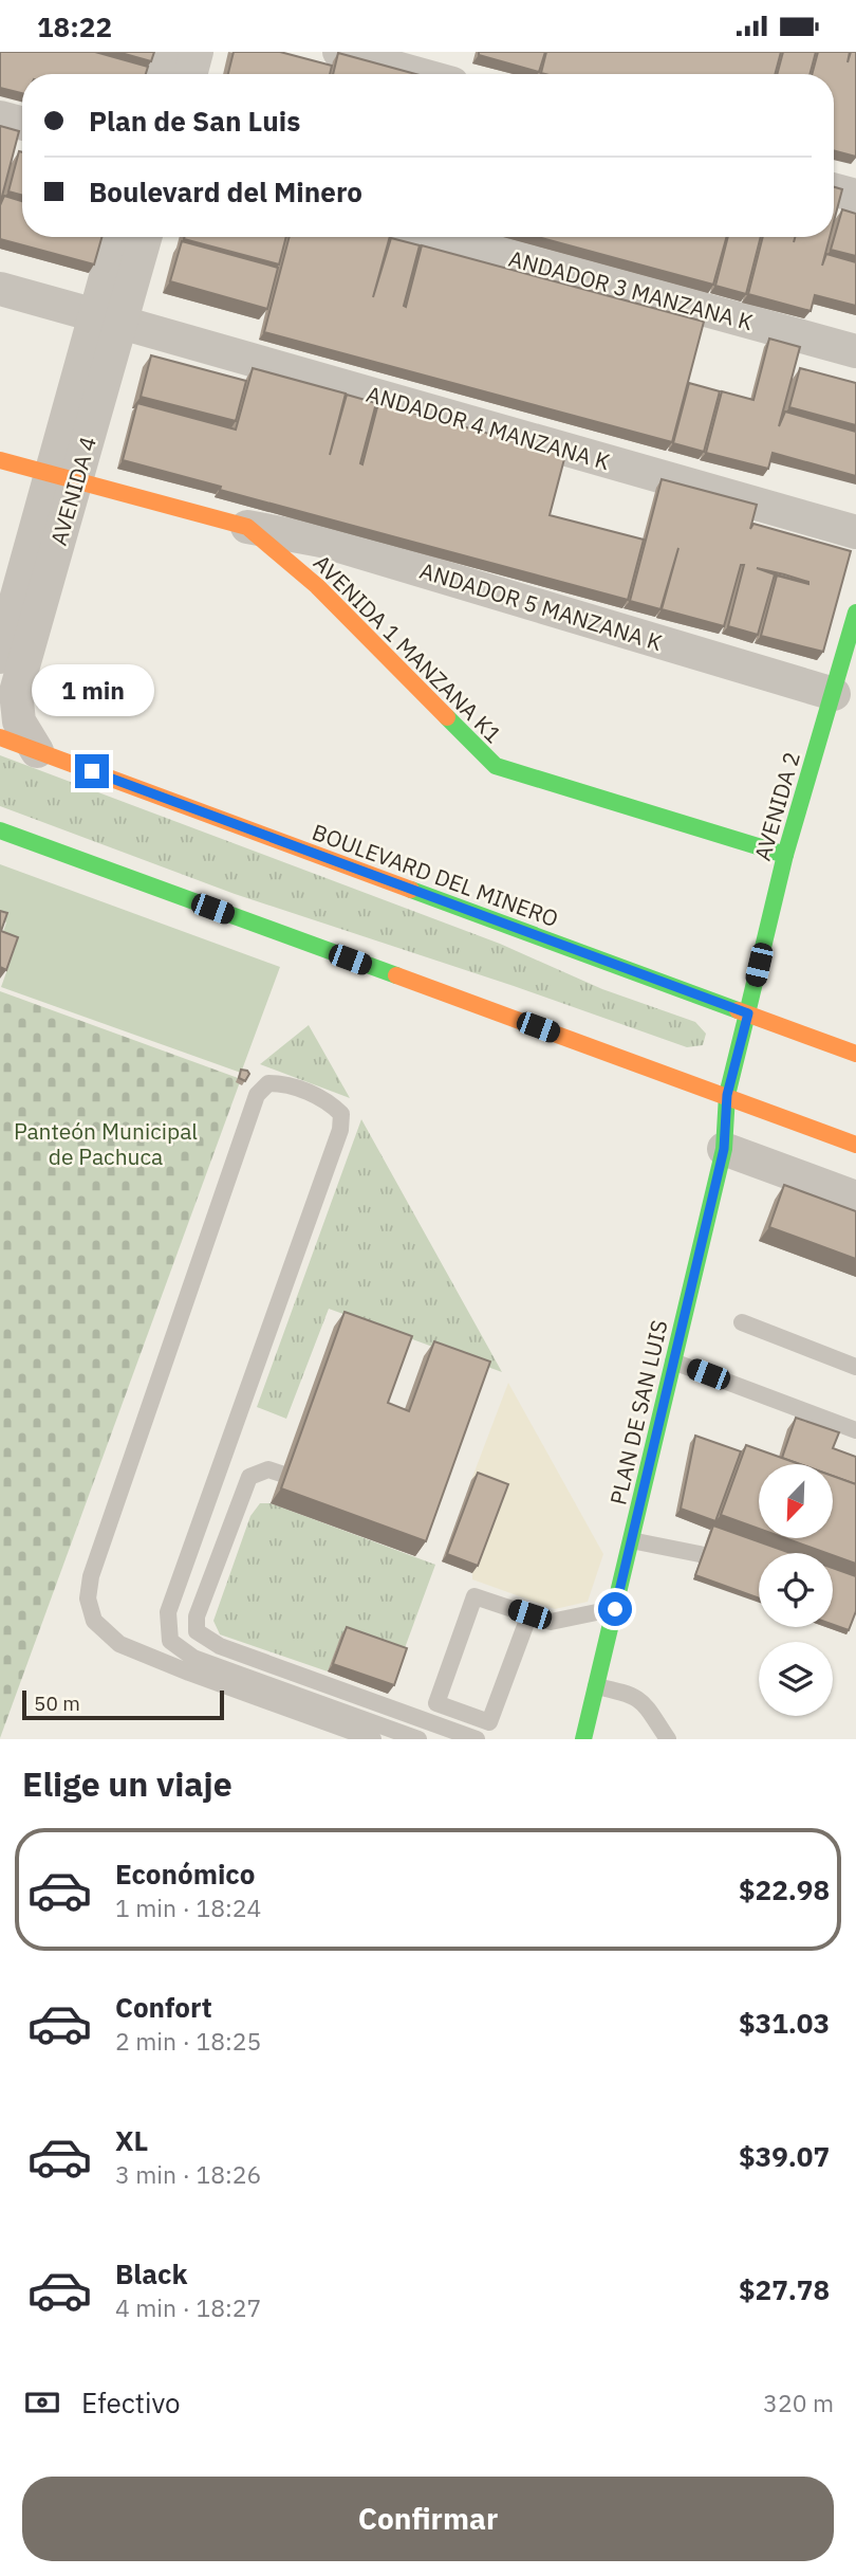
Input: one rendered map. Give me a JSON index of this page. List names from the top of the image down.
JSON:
{
  "streets": {
    "street": [
      "ANDADOR 3 MANZANA K",
      "ANDADOR 4 MANZANA K",
      "AVENIDA 4",
      "ANDADOR 5 MANZANA K",
      "AVENIDA 1 MANZANA K1",
      "AVENIDA 2",
      "BOULEVARD DEL MINERO",
      "PLAN DE SAN LUIS"
    ]
  },
  "crossings": [
    ["ANDADOR 4 MANZANA K", "AVENIDA 4"],
    ["AVENIDA 4", "AVENIDA 1 MANZANA K1"],
    ["AVENIDA 4", "BOULEVARD DEL MINERO"],
    ["ANDADOR 5 MANZANA K", "AVENIDA 1 MANZANA K1"],
    ["ANDADOR 5 MANZANA K", "AVENIDA 2"],
    ["AVENIDA 1 MANZANA K1", "AVENIDA 2"],
    ["AVENIDA 2", "BOULEVARD DEL MINERO"],
    ["AVENIDA 2", "PLAN DE SAN LUIS"]
  ],
  "parks": ["Panteón Municipal de Pachuca"],
  "scale_bar": "50 m",
  "north": "bottom left",
  "page": {
    "status": "18:22",
    "banner": ["Plan de San Luis", "Boulevard del Minero"],
    "bubble": "1 min",
    "scale": "50 m",
    "heading": "Elige un viaje",
    "list": [
      {
        "name": "Económico",
        "note": "1 min · 18:24",
        "value": "$22.98"
      },
      {
        "name": "Confort",
        "note": "2 min · 18:25",
        "value": "$31.03"
      },
      {
        "name": "XL",
        "note": "3 min · 18:26",
        "value": "$39.07"
      },
      {
        "name": "Black",
        "note": "4 min · 18:27",
        "value": "$27.78"
      }
    ],
    "pay": ["Efectivo", "320 m"],
    "buttons": "Confirmar"
  }
}
